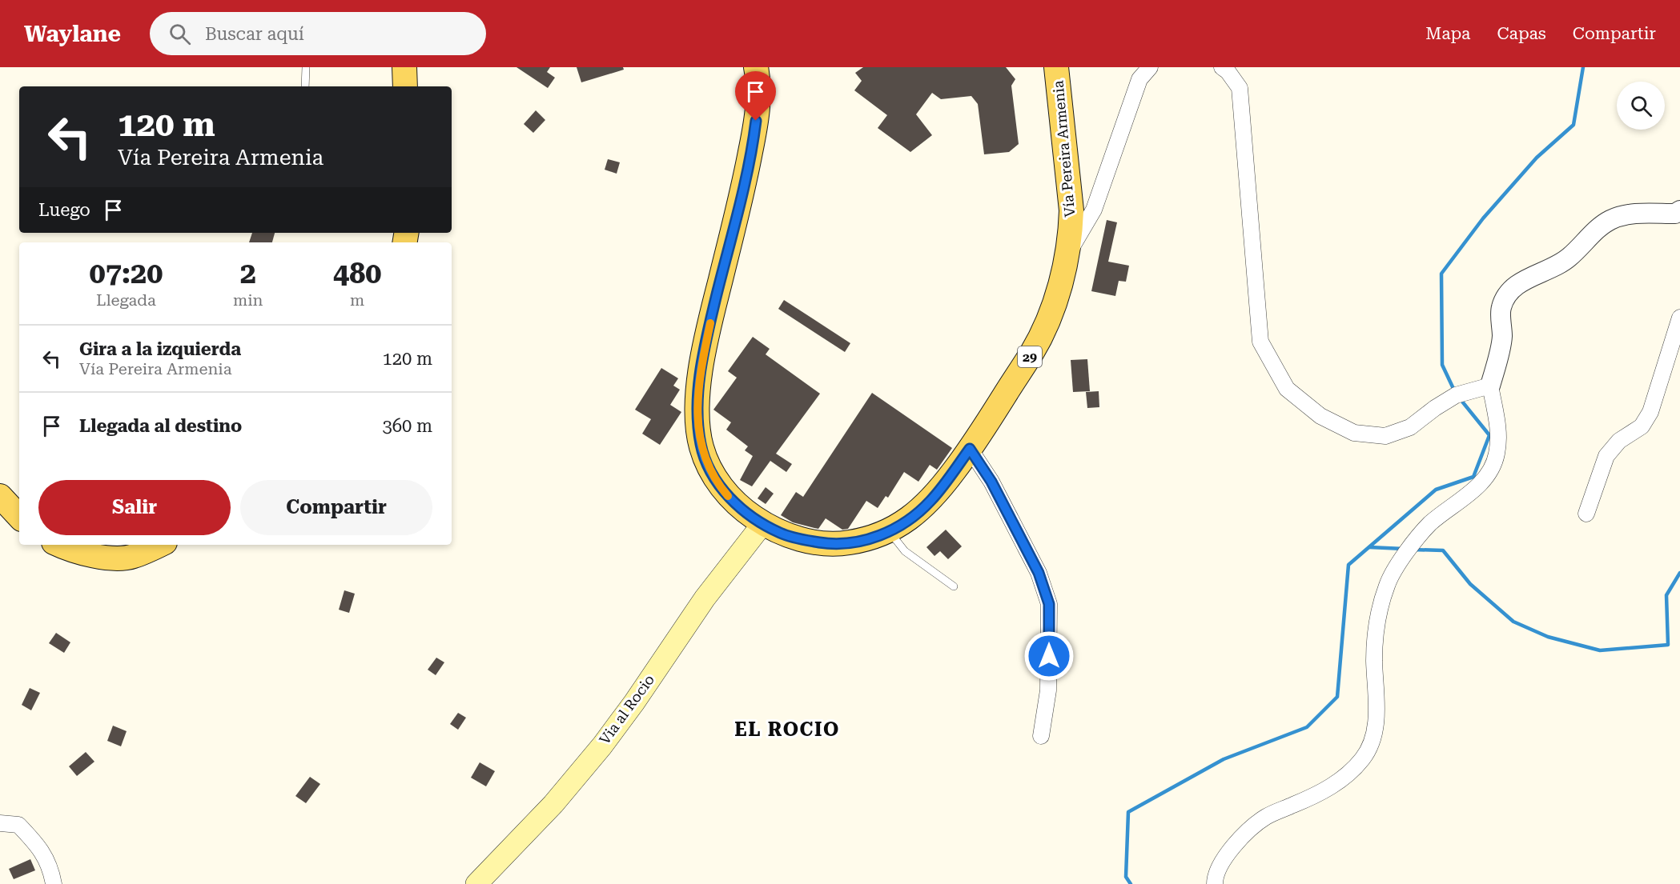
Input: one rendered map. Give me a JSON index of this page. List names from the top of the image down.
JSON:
{
  "streets": {
    "main road": ["Vía Pereira Armenia", "29", "Via al Rocio"]
  },
  "crossings": [
    ["Vía Pereira Armenia", "Via al Rocio"]
  ],
  "districts": ["EL ROCIO"],
  "page": {
    "header": "Waylane",
    "search": "Buscar aquí",
    "nav": ["Mapa", "Capas", "Compartir"],
    "turn": ["120 m", "Vía Pereira Armenia"],
    "then": "Luego",
    "eta": [
      "07:20",
      "Llegada",
      "2",
      "min",
      "480",
      "m"
    ],
    "list": [
      {
        "name": "Gira a la izquierda",
        "note": "Vía Pereira Armenia",
        "value": "120 m"
      },
      {
        "name": "Llegada al destino",
        "value": "360 m"
      }
    ],
    "buttons": ["Salir", "Compartir"]
  }
}
